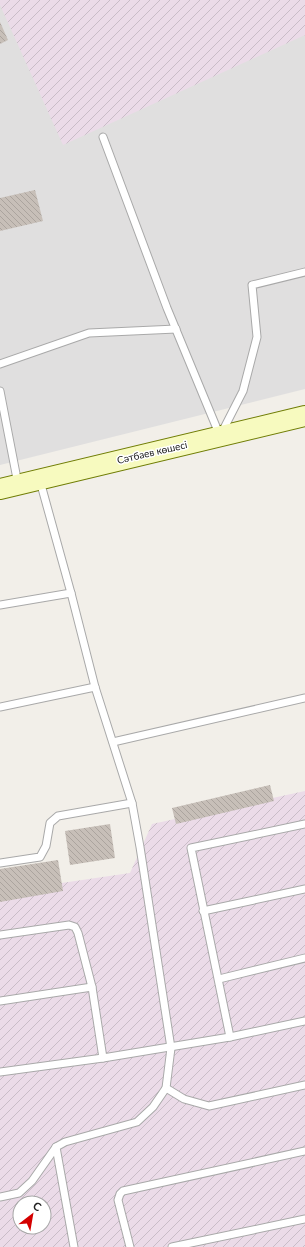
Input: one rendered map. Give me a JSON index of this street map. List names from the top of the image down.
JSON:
{
  "streets": {
    "main road": ["Сәтбаев көшесі"]
  },
  "north": "top right"
}
